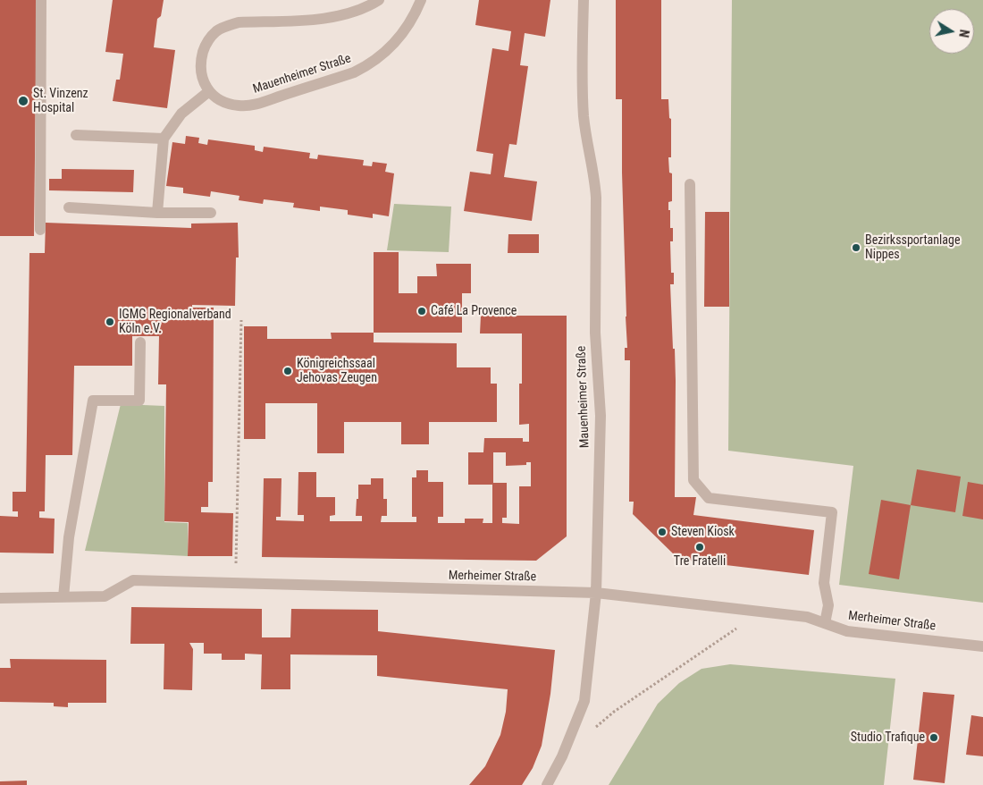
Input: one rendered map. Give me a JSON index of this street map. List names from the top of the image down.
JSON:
{
  "streets": {
    "street": ["Mauenheimer Straße", "Merheimer Straße"]
  },
  "crossings": [
    ["Mauenheimer Straße", "Merheimer Straße"]
  ],
  "places": [
    "St. Vinzenz Hospital",
    "Bezirkssportanlage Nippes",
    "Café La Provence",
    "IGMG Regionalverband Köln e.V.",
    "Königreichssaal Jehovas Zeugen",
    "Steven Kiosk",
    "Tre Fratelli",
    "Studio Trafique"
  ],
  "north": "right"
}
